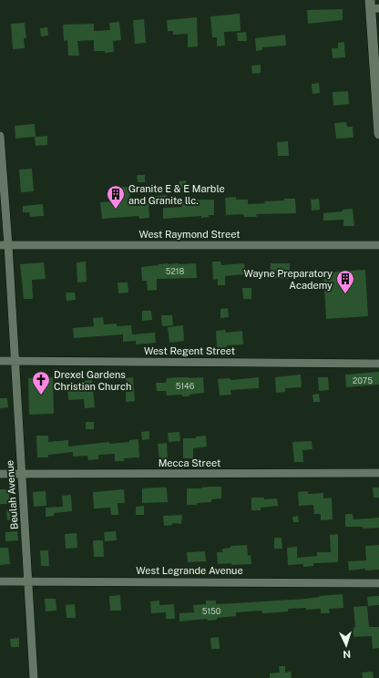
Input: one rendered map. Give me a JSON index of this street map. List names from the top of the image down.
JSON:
{
  "streets": {
    "street": [
      "West Raymond Street",
      "West Regent Street",
      "Mecca Street",
      "Beulah Avenue",
      "West Legrande Avenue"
    ]
  },
  "crossings": [
    ["West Raymond Street", "Beulah Avenue"],
    ["West Regent Street", "Beulah Avenue"],
    ["Mecca Street", "Beulah Avenue"],
    ["Beulah Avenue", "West Legrande Avenue"]
  ],
  "places": {
    "building": ["Granite E & E Marble and Granite llc.", "Wayne Preparatory Academy"],
    "church": ["Drexel Gardens Christian Church"]
  },
  "house_numbers": [
    "5218",
    "2075",
    "5146",
    "5150"
  ],
  "north": "bottom"
}
